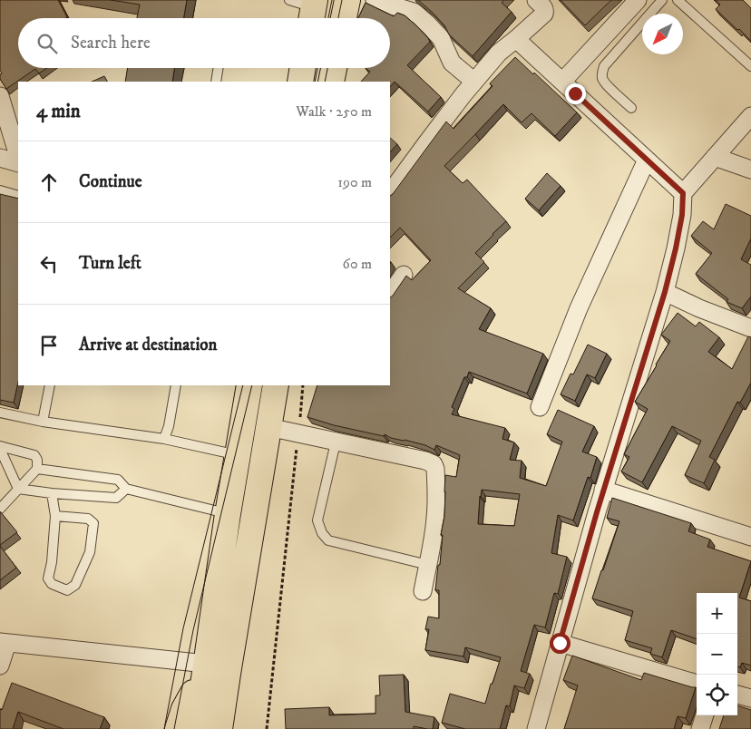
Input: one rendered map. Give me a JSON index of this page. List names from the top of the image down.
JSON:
{
  "north": "bottom left",
  "page": {
    "search": "Search here",
    "heading": ["4 min", "Walk · 250 m"],
    "list": [
      ["Continue", "190 m"],
      ["Turn left", "60 m"],
      "Arrive at destination"
    ],
    "map_buttons": ["+", "−"]
  }
}
